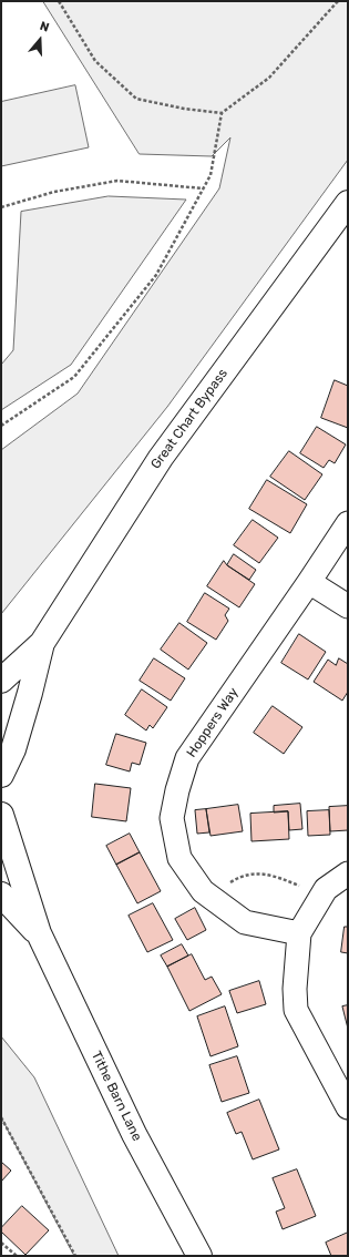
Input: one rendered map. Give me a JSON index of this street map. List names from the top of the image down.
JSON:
{
  "streets": {
    "main road": ["Great Chart Bypass", "Tithe Barn Lane"],
    "street": ["Hoppers Way"]
  },
  "north": "top"
}
